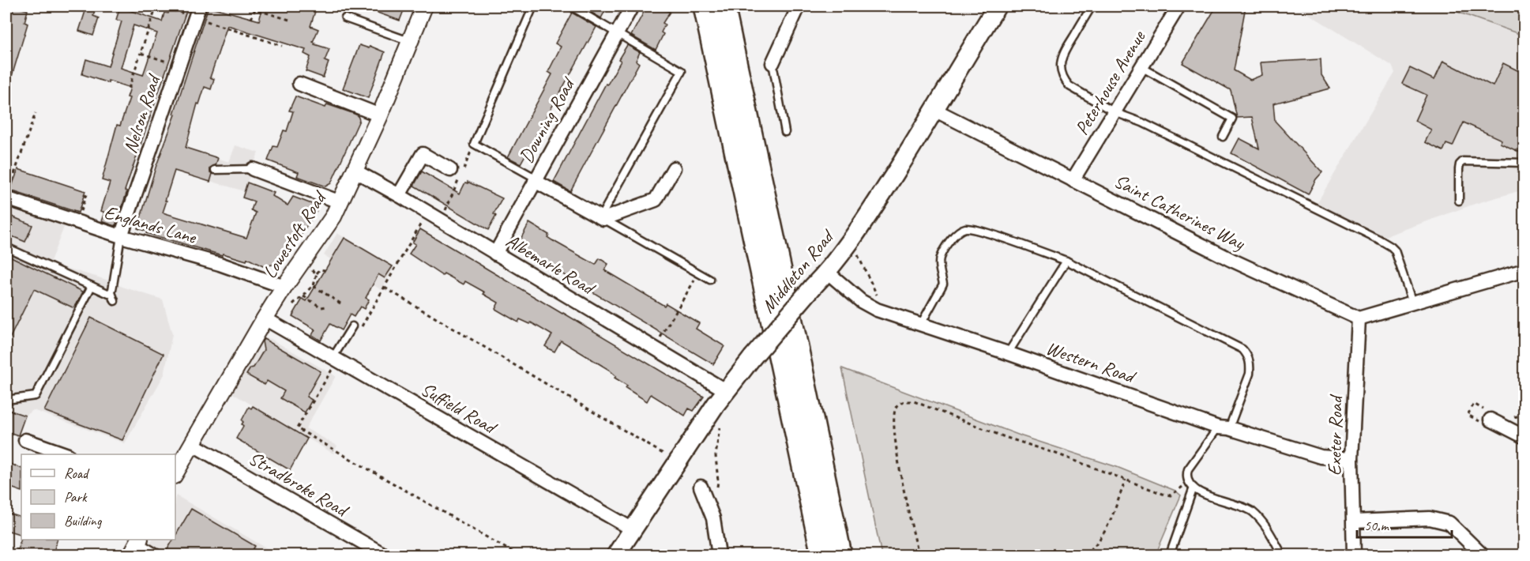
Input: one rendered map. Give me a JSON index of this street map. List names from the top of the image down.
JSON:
{
  "streets": {
    "main road": ["Middleton Road"],
    "street": [
      "Peterhouse Avenue",
      "Nelson Road",
      "Downing Road",
      "Saint Catherines Way",
      "Englands Lane",
      "Lowestoft Road",
      "Albemarle Road",
      "Western Road",
      "Suffield Road",
      "Exeter Road",
      "Stradbroke Road"
    ]
  },
  "crossings": [
    ["Peterhouse Avenue", "Saint Catherines Way"],
    ["Nelson Road", "Englands Lane"],
    ["Downing Road", "Albemarle Road"],
    ["Saint Catherines Way", "Middleton Road"],
    ["Saint Catherines Way", "Exeter Road"],
    ["Englands Lane", "Lowestoft Road"],
    ["Lowestoft Road", "Albemarle Road"],
    ["Lowestoft Road", "Suffield Road"],
    ["Lowestoft Road", "Stradbroke Road"],
    ["Albemarle Road", "Middleton Road"],
    ["Middleton Road", "Western Road"],
    ["Middleton Road", "Suffield Road"],
    ["Western Road", "Exeter Road"]
  ],
  "legend": ["Road", "Park", "Building"],
  "scale_bar": "50 m"
}
